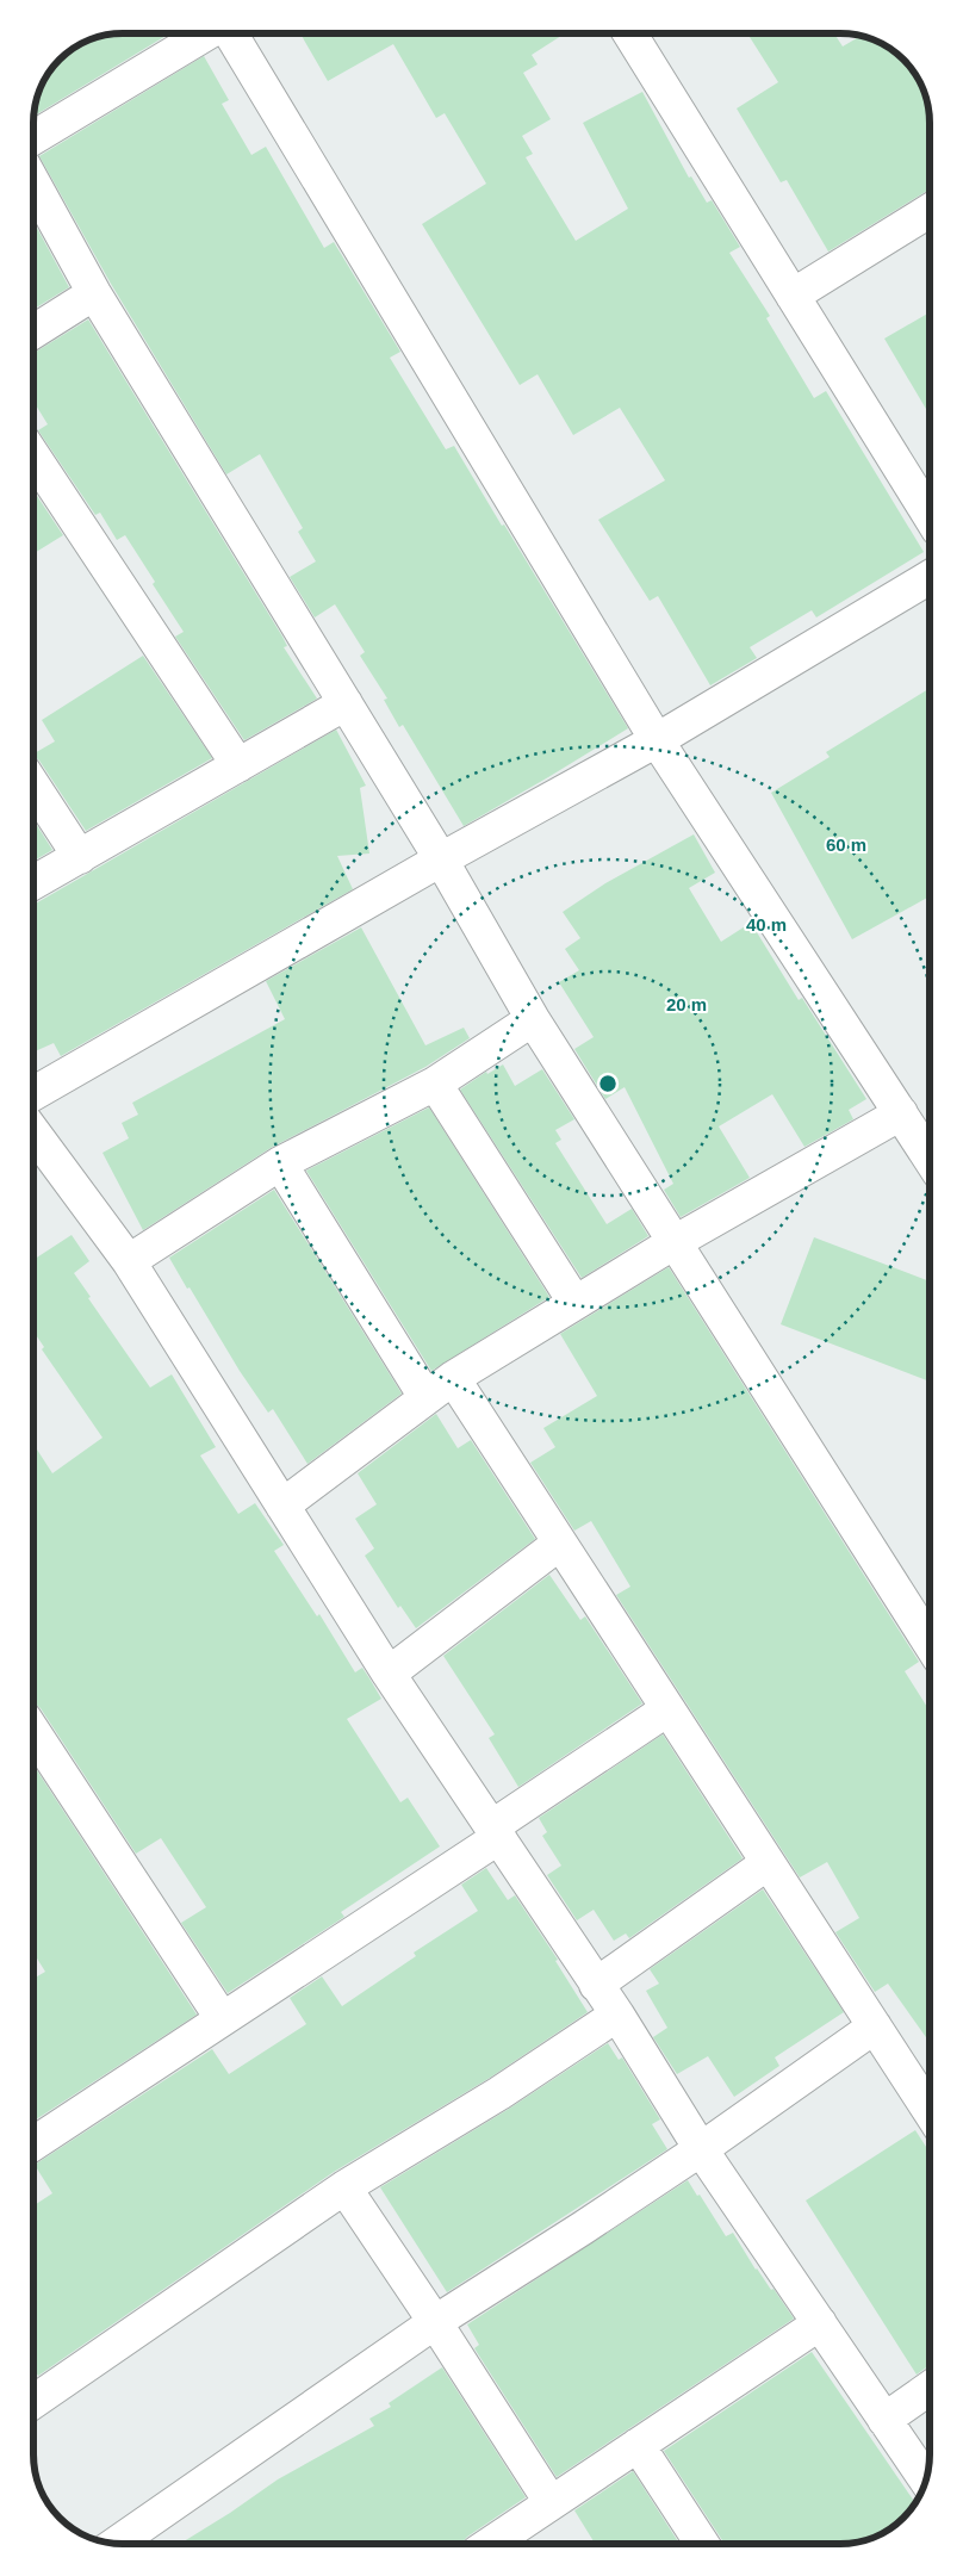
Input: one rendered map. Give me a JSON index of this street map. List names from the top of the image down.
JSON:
{
  "rings": ["60 m", "40 m", "20 m"]
}
